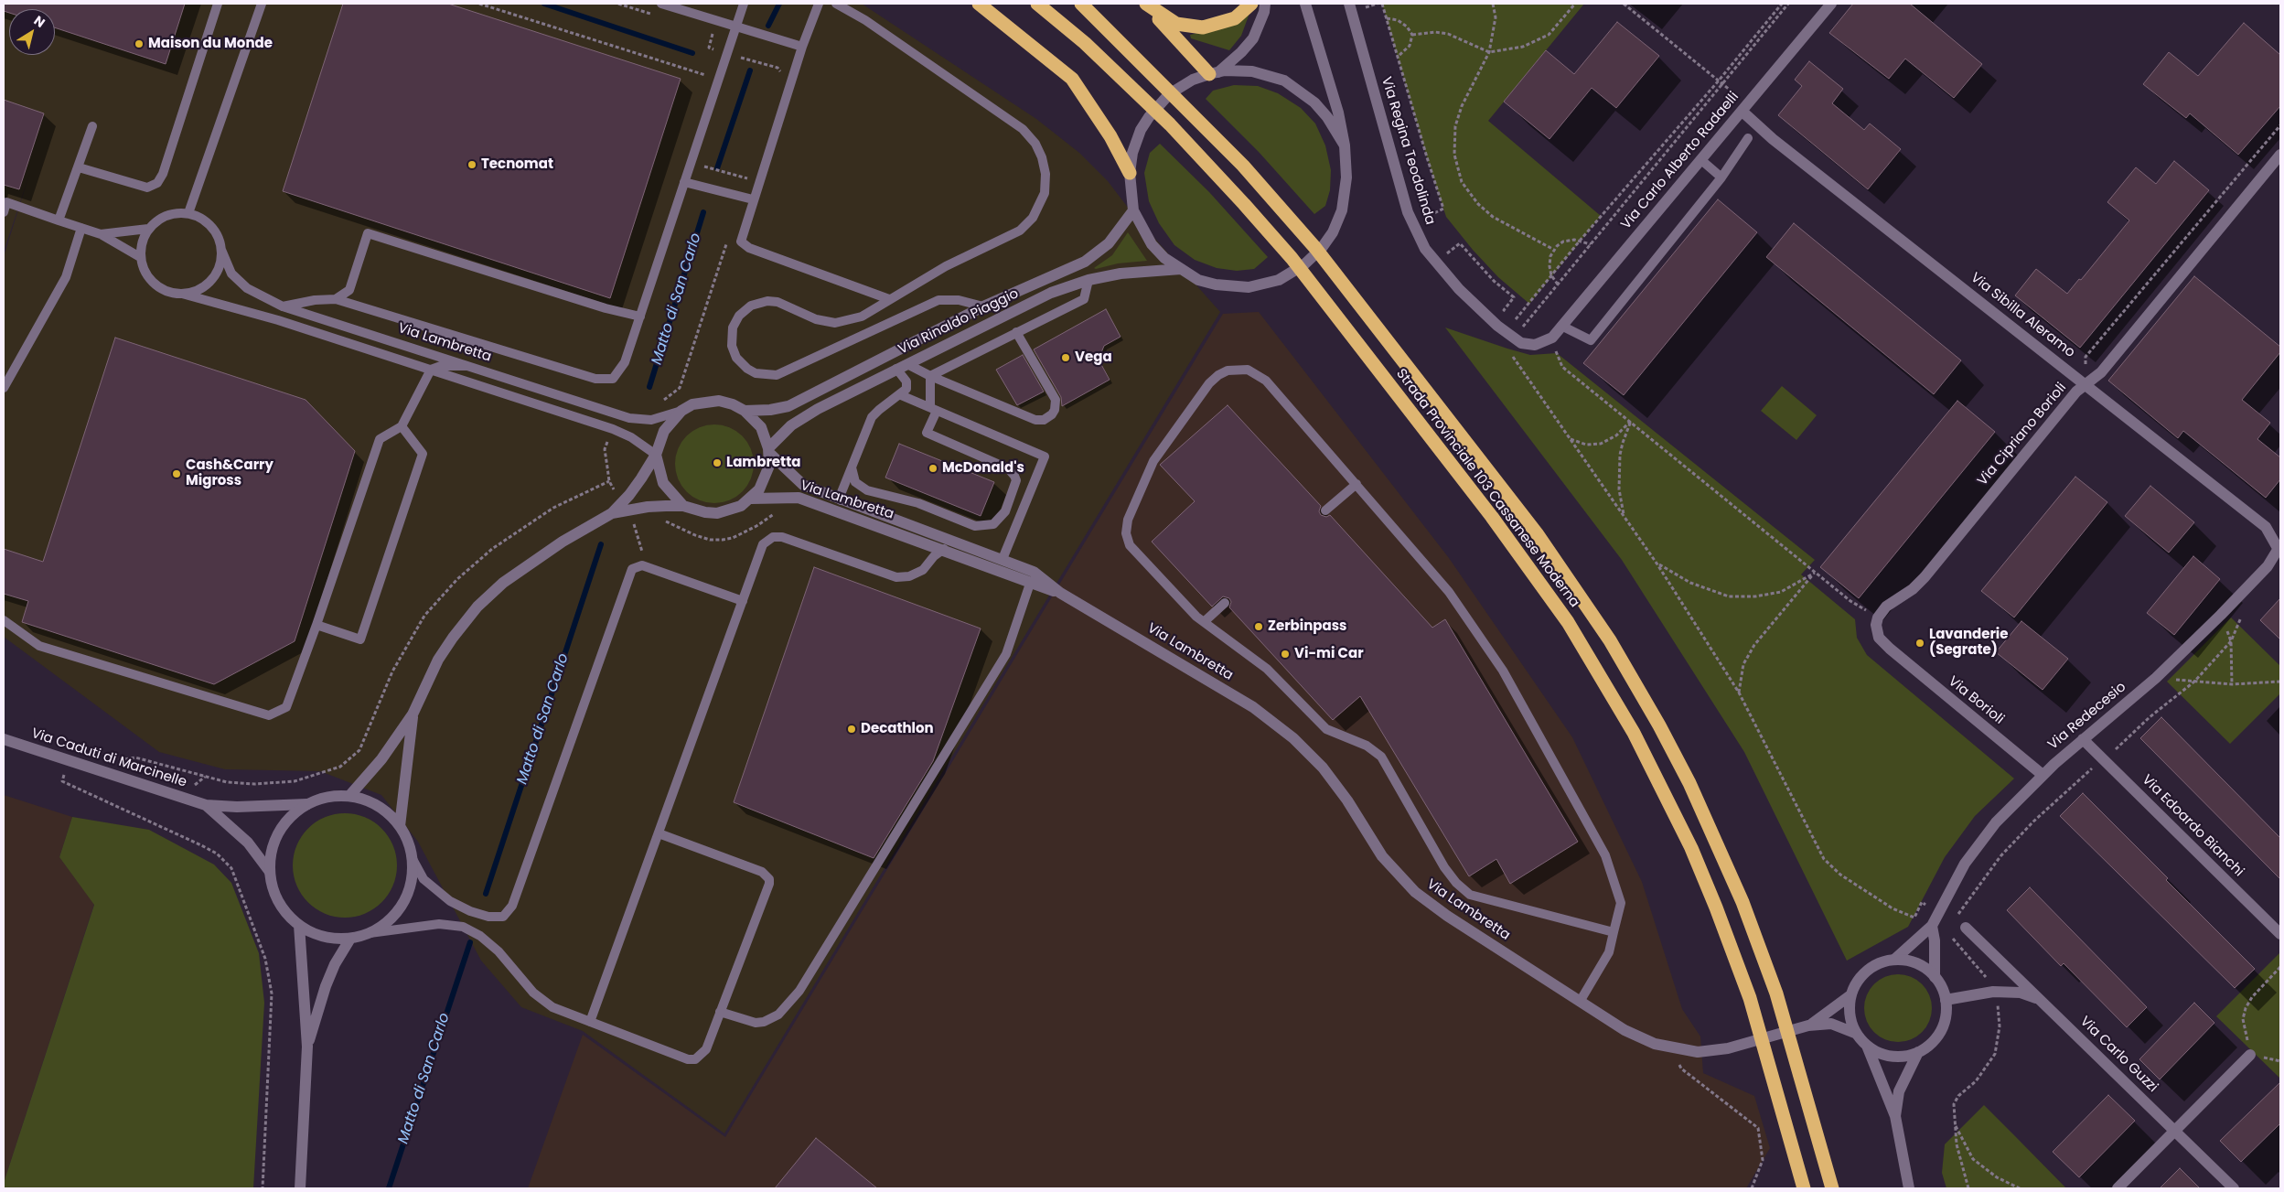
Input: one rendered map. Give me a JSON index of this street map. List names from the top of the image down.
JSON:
{
  "streets": {
    "highway": ["Strada Provinciale 103 Cassanese Moderna"],
    "street": [
      "Via Regina Teodolinda",
      "Via Carlo Alberto Radaelli",
      "Via Sibilla Aleramo",
      "Via Rinaldo Piaggio",
      "Via Lambretta",
      "Via Cipriano Borioli",
      "Via Borioli",
      "Via Redecesio",
      "Via Caduti di Marcinelle",
      "Via Edoardo Bianchi",
      "Via Carlo Guzzi"
    ]
  },
  "crossings": [
    ["Via Regina Teodolinda", "Via Carlo Alberto Radaelli"],
    ["Via Carlo Alberto Radaelli", "Via Sibilla Aleramo"],
    ["Via Sibilla Aleramo", "Via Cipriano Borioli"],
    ["Via Sibilla Aleramo", "Via Redecesio"],
    ["Via Rinaldo Piaggio", "Via Lambretta"],
    ["Via Rinaldo Piaggio", "Via Caduti di Marcinelle"],
    ["Via Lambretta", "Via Redecesio"],
    ["Via Lambretta", "Via Carlo Guzzi"],
    ["Via Cipriano Borioli", "Via Borioli"],
    ["Via Borioli", "Via Redecesio"],
    ["Via Redecesio", "Via Edoardo Bianchi"],
    ["Via Redecesio", "Via Carlo Guzzi"]
  ],
  "water": ["Matto di San Carlo"],
  "places": [
    "Maison du Monde",
    "Tecnomat",
    "Vega",
    "Lambretta",
    "McDonald's",
    "Cash&Carry Migross",
    "Zerbinpass",
    "Lavanderie (Segrate)",
    "Vi-mi Car",
    "Decathlon"
  ],
  "north": "top right"
}
